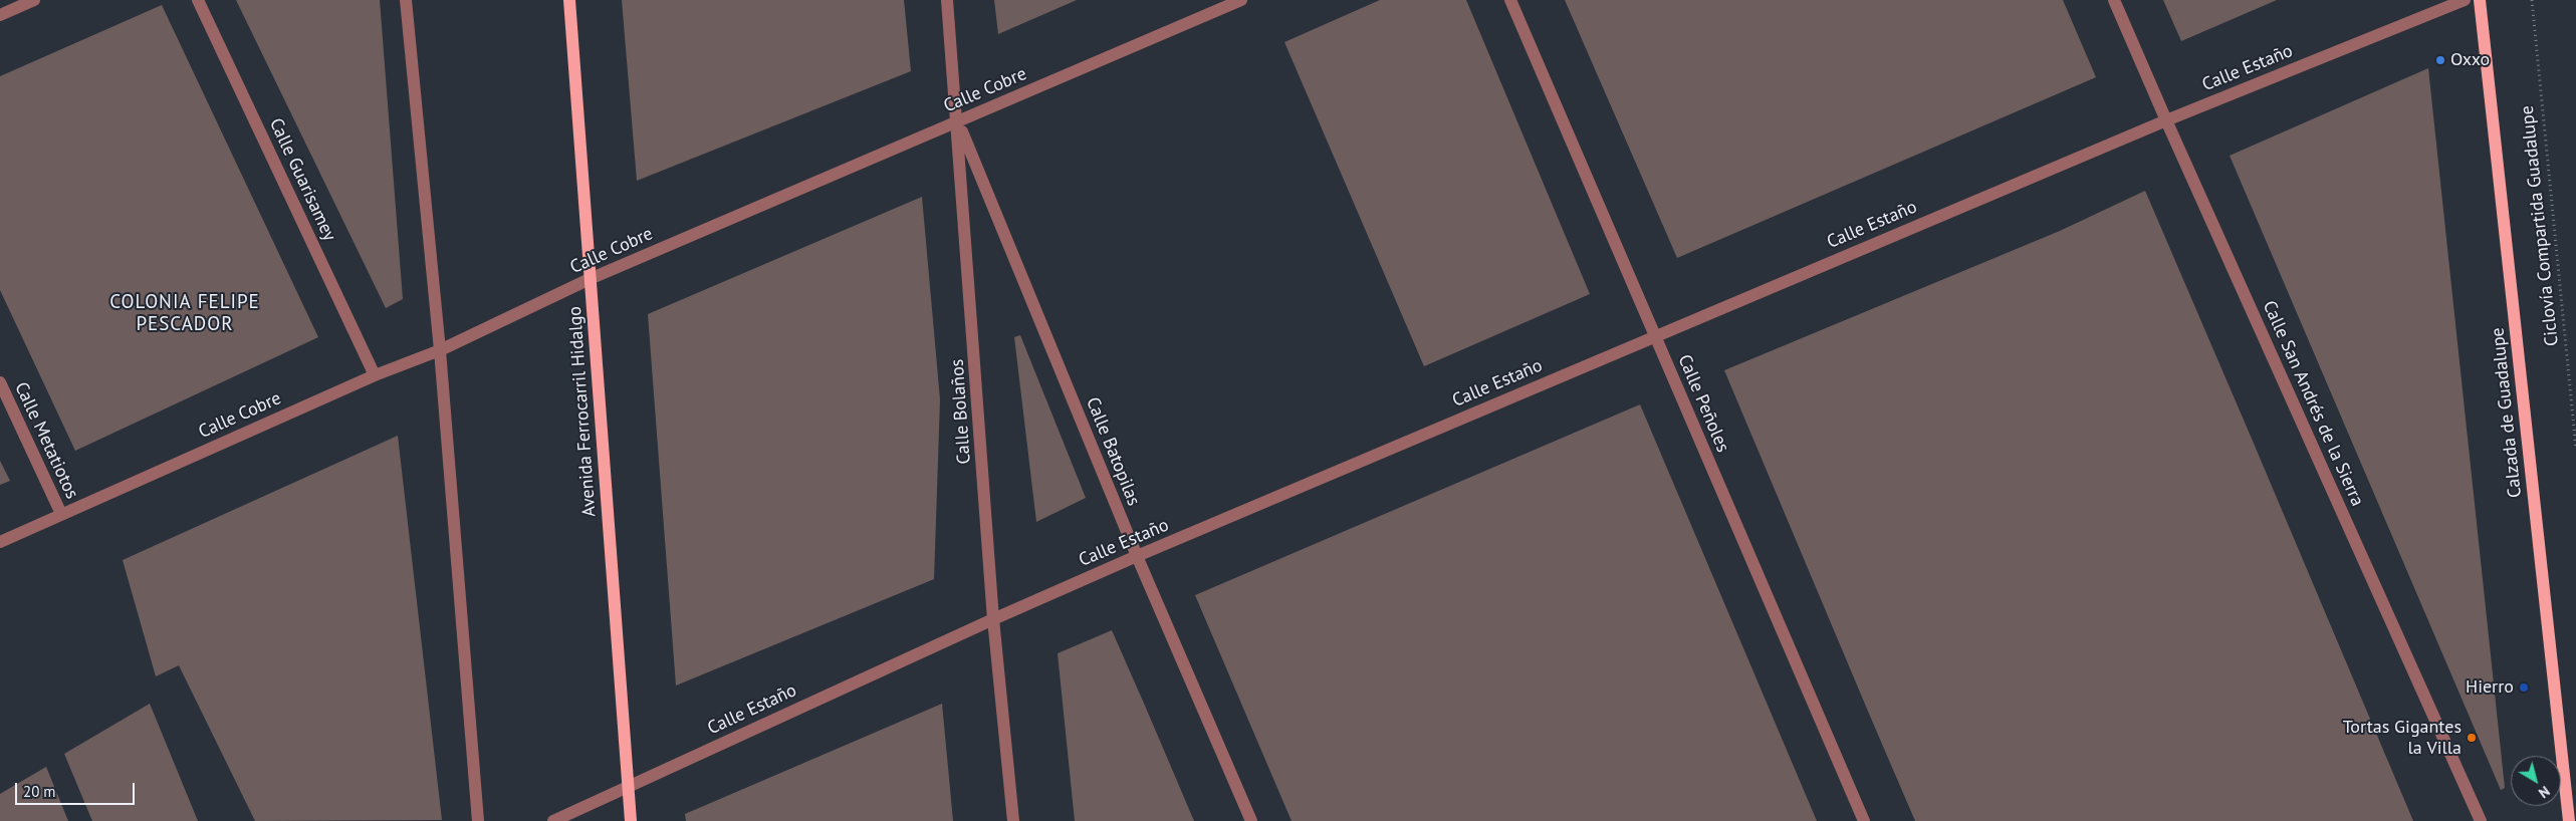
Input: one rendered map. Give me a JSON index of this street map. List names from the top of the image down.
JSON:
{
  "streets": {
    "main road": ["Avenida Ferrocarril Hidalgo", "Calzada de Guadalupe"],
    "street": [
      "Calle Estaño",
      "Calle Cobre",
      "Calle Guarisamey",
      "Calle Peñoles",
      "Calle San Andrés de la Sierra",
      "Calle Bolaños",
      "Calle Metatiotos",
      "Calle Batopilas"
    ],
    "path": ["Ciclovía Compartida Guadalupe"]
  },
  "crossings": [
    ["Calle Estaño", "Calle Peñoles"],
    ["Calle Estaño", "Calle San Andrés de la Sierra"],
    ["Calle Estaño", "Avenida Ferrocarril Hidalgo"],
    ["Calle Estaño", "Calle Bolaños"],
    ["Calle Estaño", "Calle Batopilas"],
    ["Calle Cobre", "Calle Guarisamey"],
    ["Calle Cobre", "Avenida Ferrocarril Hidalgo"],
    ["Calle Cobre", "Calle Bolaños"],
    ["Calle Cobre", "Calle Metatiotos"],
    ["Calle Cobre", "Calle Batopilas"],
    ["Calle Bolaños", "Calle Batopilas"]
  ],
  "districts": ["COLONIA FELIPE PESCADOR"],
  "places": ["Oxxo", "Hierro", "Tortas Gigantes la Villa"],
  "scale_bar": "20 m",
  "north": "bottom right"
}
